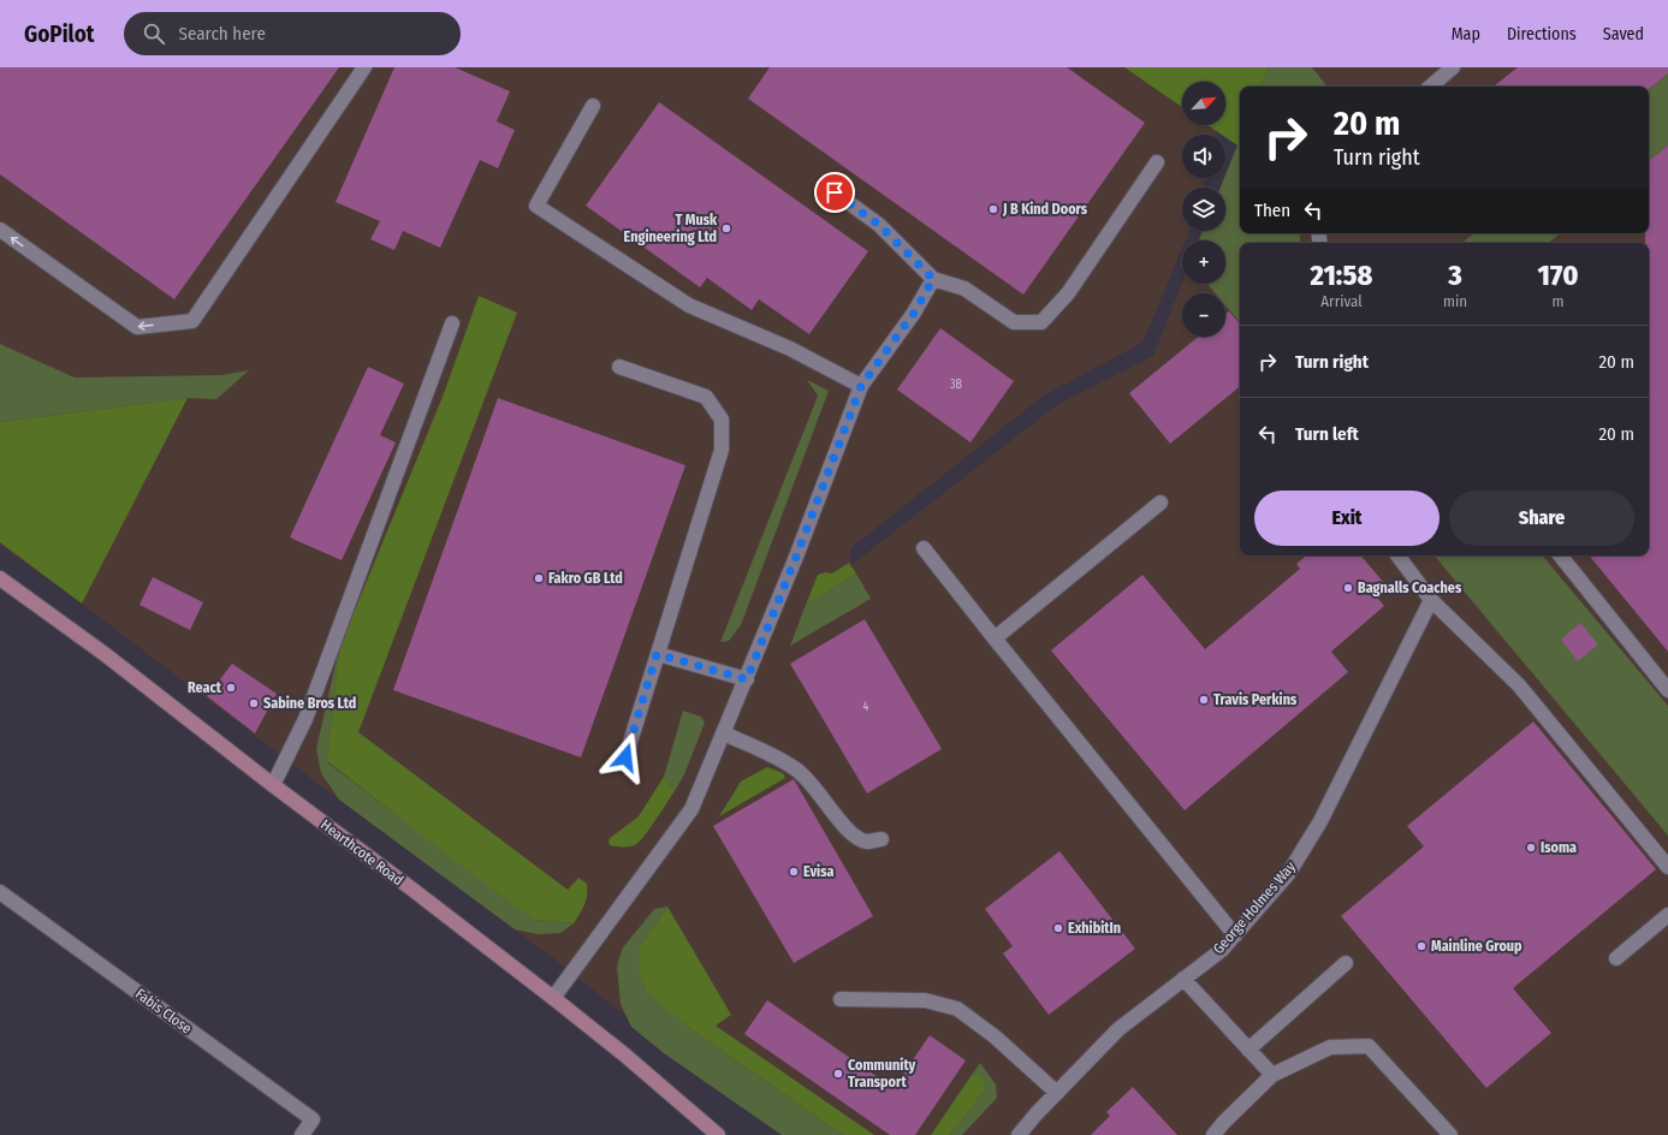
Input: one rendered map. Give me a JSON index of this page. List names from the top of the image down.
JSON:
{
  "streets": {
    "street": ["Hearthcote Road", "George Holmes Way", "Fabis Close"]
  },
  "places": [
    "J B Kind Doors",
    "T Musk Engineering Ltd",
    "Fakro GB Ltd",
    "Bagnalls Coaches",
    "React",
    "Travis Perkins",
    "Sabine Bros Ltd",
    "Isoma",
    "Evisa",
    "ExhibitIn",
    "Mainline Group",
    "Community Transport"
  ],
  "house_numbers": ["3B", "4"],
  "north": "top right",
  "page": {
    "header": "GoPilot",
    "search": "Search here",
    "nav": ["Map", "Directions", "Saved"],
    "map_buttons": ["+", "−"],
    "turn": ["20 m", "Turn right"],
    "then": "Then",
    "eta": [
      "21:58",
      "Arrival",
      "3",
      "min",
      "170",
      "m"
    ],
    "list": [
      {
        "name": "Turn right",
        "value": "20 m"
      },
      {
        "name": "Turn left",
        "value": "20 m"
      }
    ],
    "buttons": ["Exit", "Share"]
  }
}
